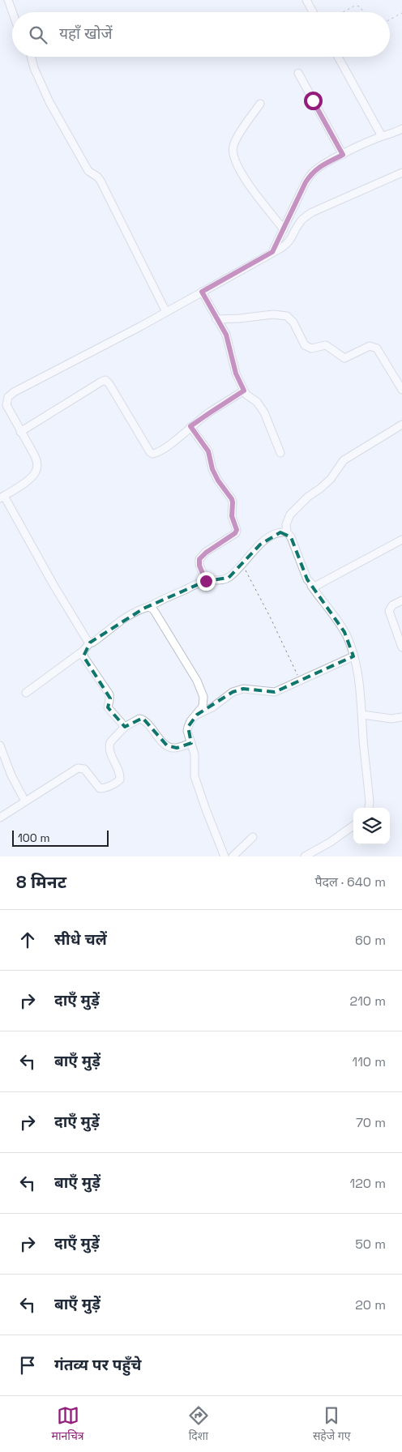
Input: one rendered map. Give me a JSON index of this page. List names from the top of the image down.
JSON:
{
  "scale_bar": "100 m",
  "page": {
    "search": "यहाँ खोजें",
    "scale": "100 m",
    "heading": ["8 मिनट", "पैदल · 640 m"],
    "list": [
      ["सीधे चलें", "60 m"],
      ["दाएँ मुड़ें", "210 m"],
      ["बाएँ मुड़ें", "110 m"],
      ["दाएँ मुड़ें", "70 m"],
      ["बाएँ मुड़ें", "120 m"],
      ["दाएँ मुड़ें", "50 m"],
      ["बाएँ मुड़ें", "20 m"],
      "गंतव्य पर पहुँचे"
    ],
    "nav": ["मानचित्र", "दिशा", "सहेजे गए"]
  }
}
